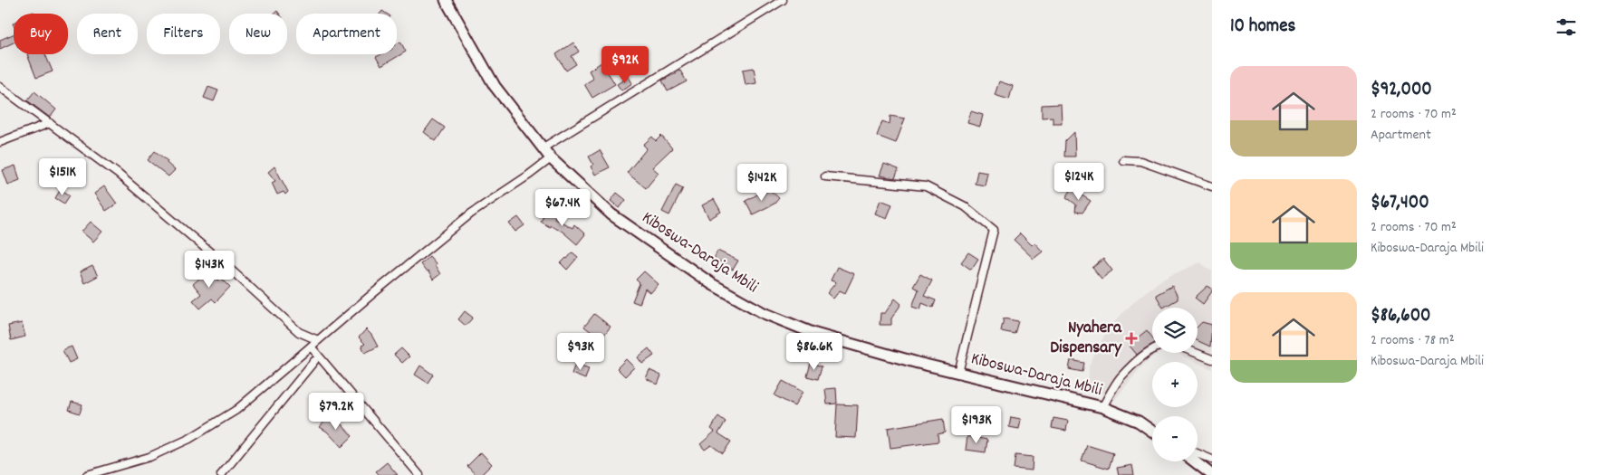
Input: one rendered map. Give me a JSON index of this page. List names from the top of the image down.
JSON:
{
  "streets": {
    "main road": ["Kiboswa-Daraja Mbili"]
  },
  "places": {
    "health": ["Nyahera Dispensary"]
  },
  "page": {
    "heading": "10 homes",
    "chip": [
      "Buy",
      "Rent",
      "Filters",
      "New",
      "Apartment"
    ],
    "price": [
      "$92K",
      "$151K",
      "$124K",
      "$142K",
      "$67.4K",
      "$143K",
      "$93K",
      "$86.6K",
      "$79.2K",
      "$193K"
    ],
    "list": [
      {
        "name": "$92,000",
        "note": "2 rooms · 70 m² · Apartment"
      },
      {
        "name": "$67,400",
        "note": "2 rooms · 70 m² · Kiboswa-Daraja Mbili"
      },
      {
        "name": "$86,600",
        "note": "2 rooms · 78 m² · Kiboswa-Daraja Mbili"
      }
    ],
    "map_buttons": ["+", "−"]
  }
}
